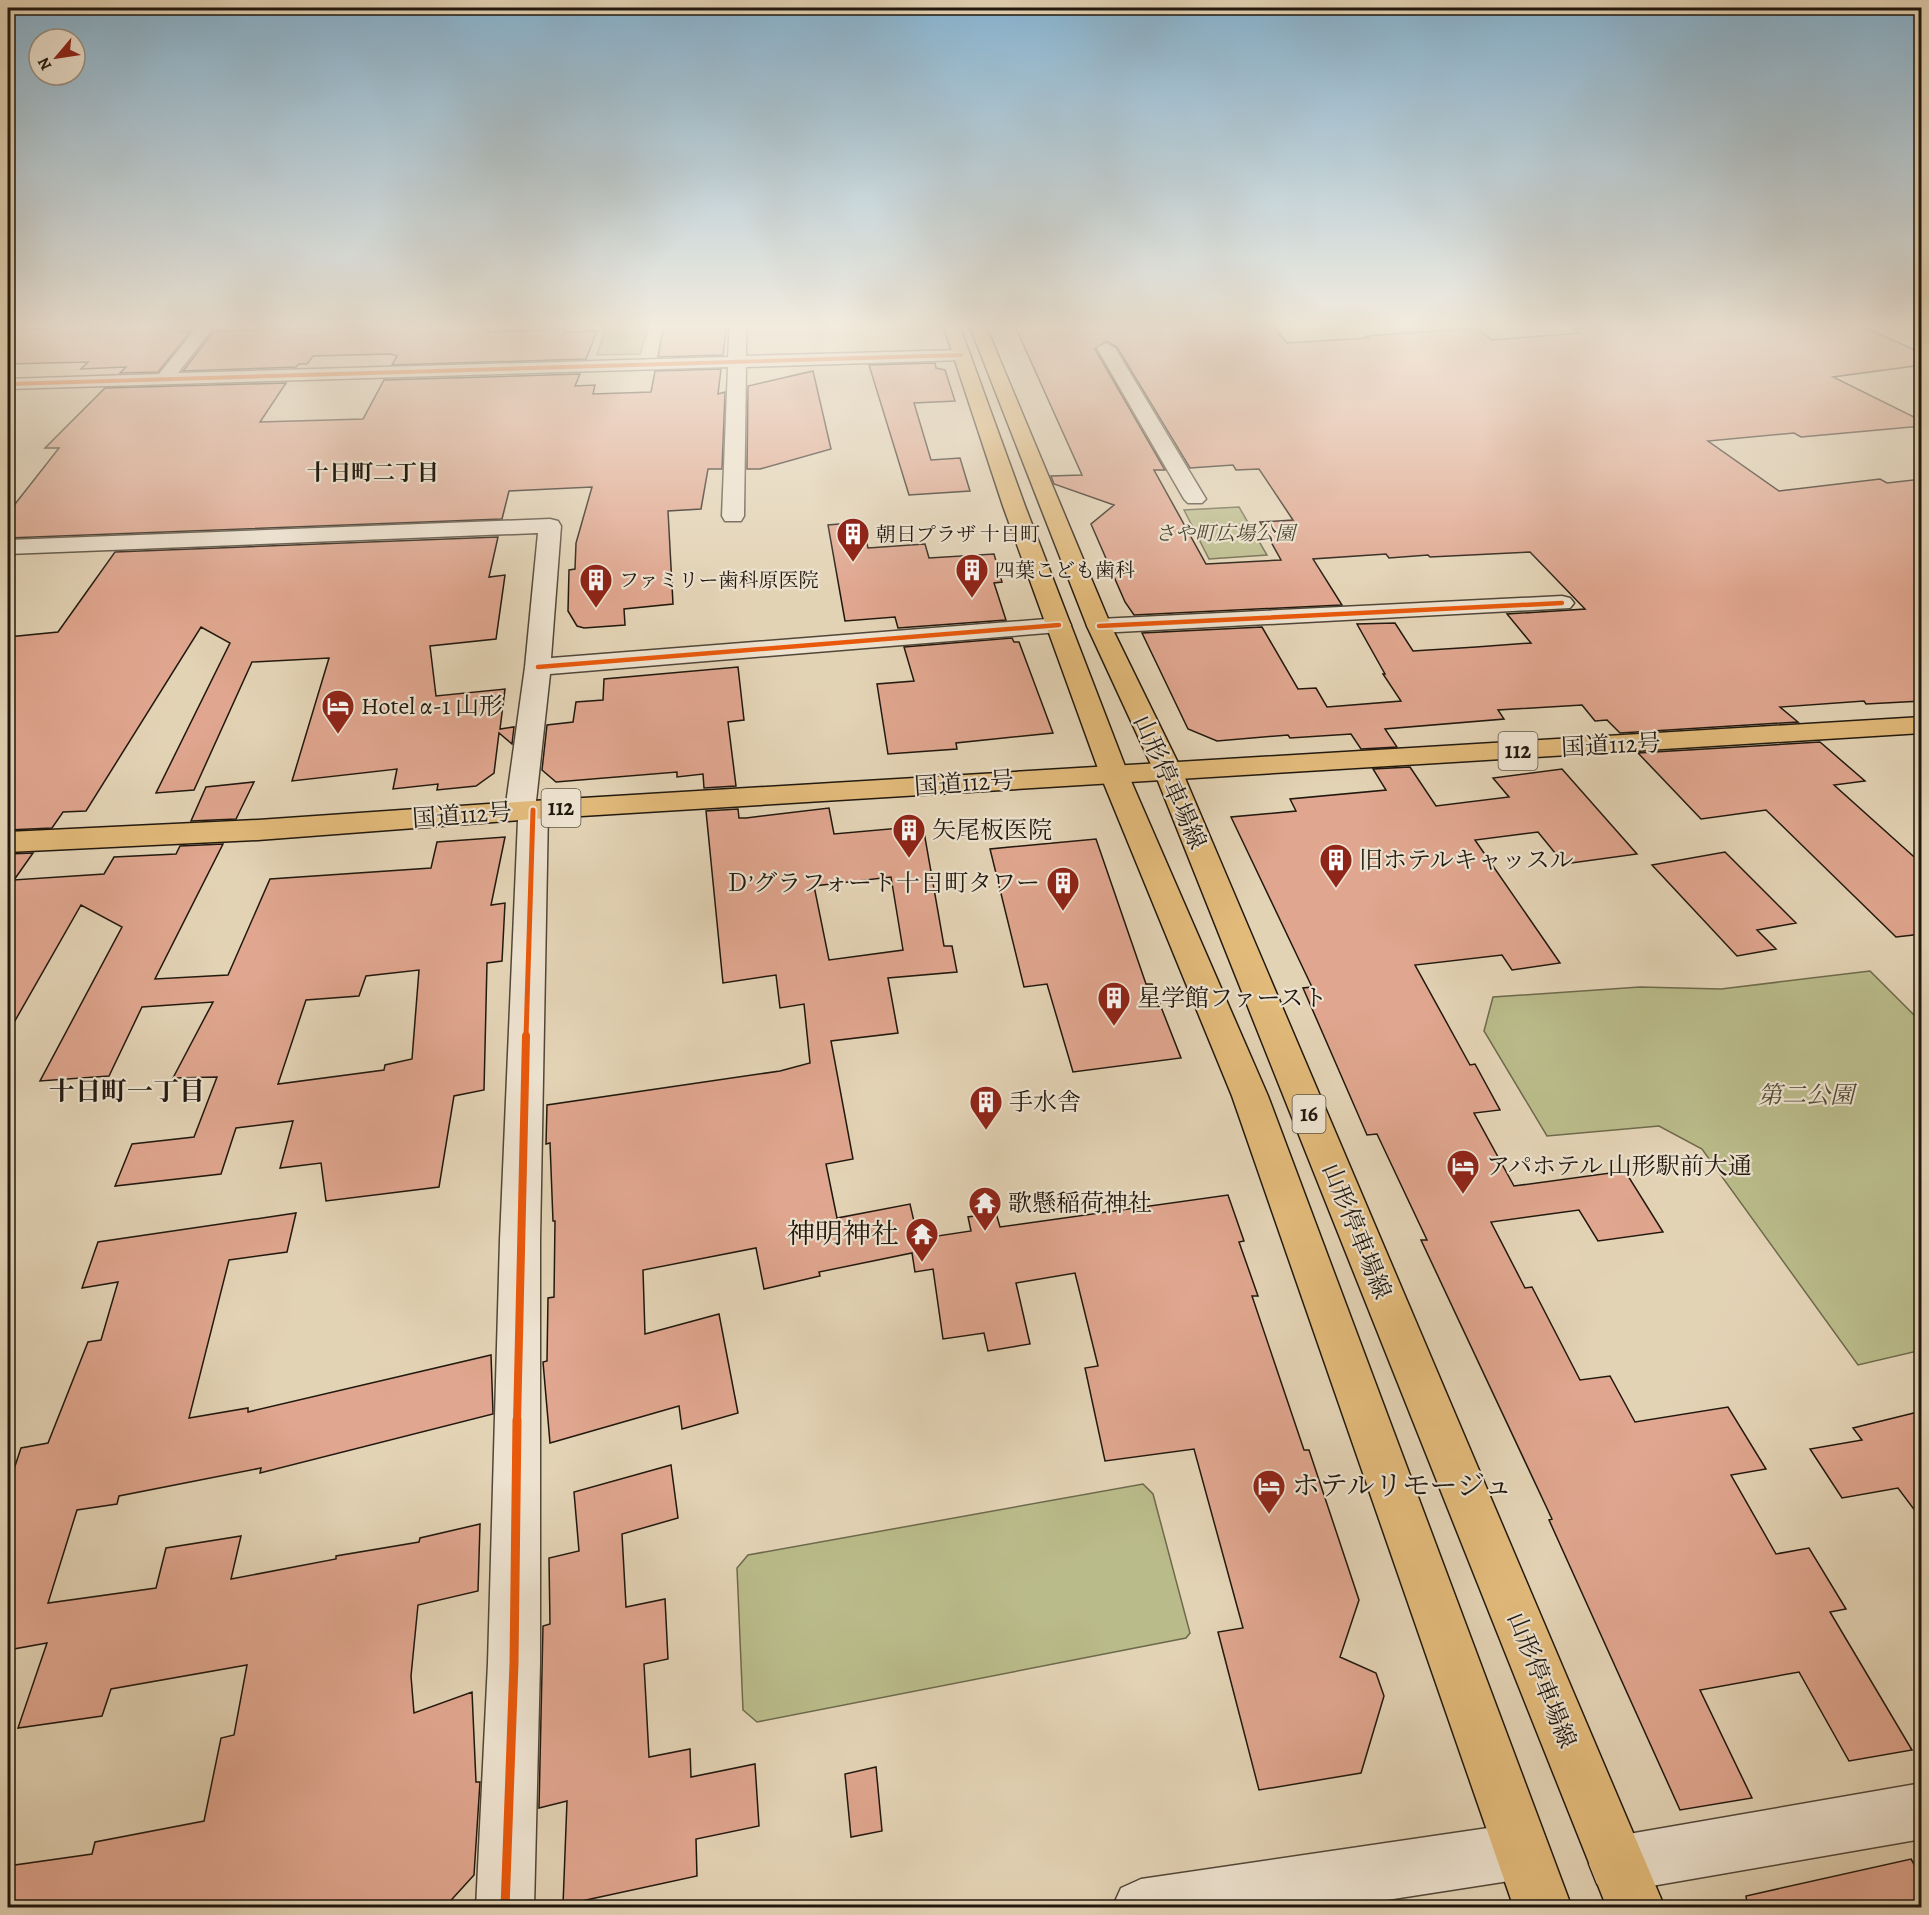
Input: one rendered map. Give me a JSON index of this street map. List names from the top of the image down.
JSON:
{
  "streets": {
    "main road": [
      "国道112号",
      "112",
      "山形停車場線",
      "16"
    ]
  },
  "crossings": [
    ["国道112号", "山形停車場線"]
  ],
  "districts": ["十日町二丁目", "十日町一丁目"],
  "parks": ["さや町広場公園", "第二公園"],
  "places": {
    "building": [
      "朝日プラザ 十日町",
      "四葉こども歯科",
      "ファミリー歯科原医院",
      "矢尾板医院",
      "旧ホテルキャッスル",
      "Ｄ’グラフォート十日町タワー",
      "星学館ファースト",
      "手水舎"
    ],
    "hotel": ["Hotel α-1 山形", "アパホテル 山形駅前大通", "ホテルリモージュ"],
    "temple": ["歌懸稲荷神社", "神明神社"]
  },
  "north": "bottom left"
}
